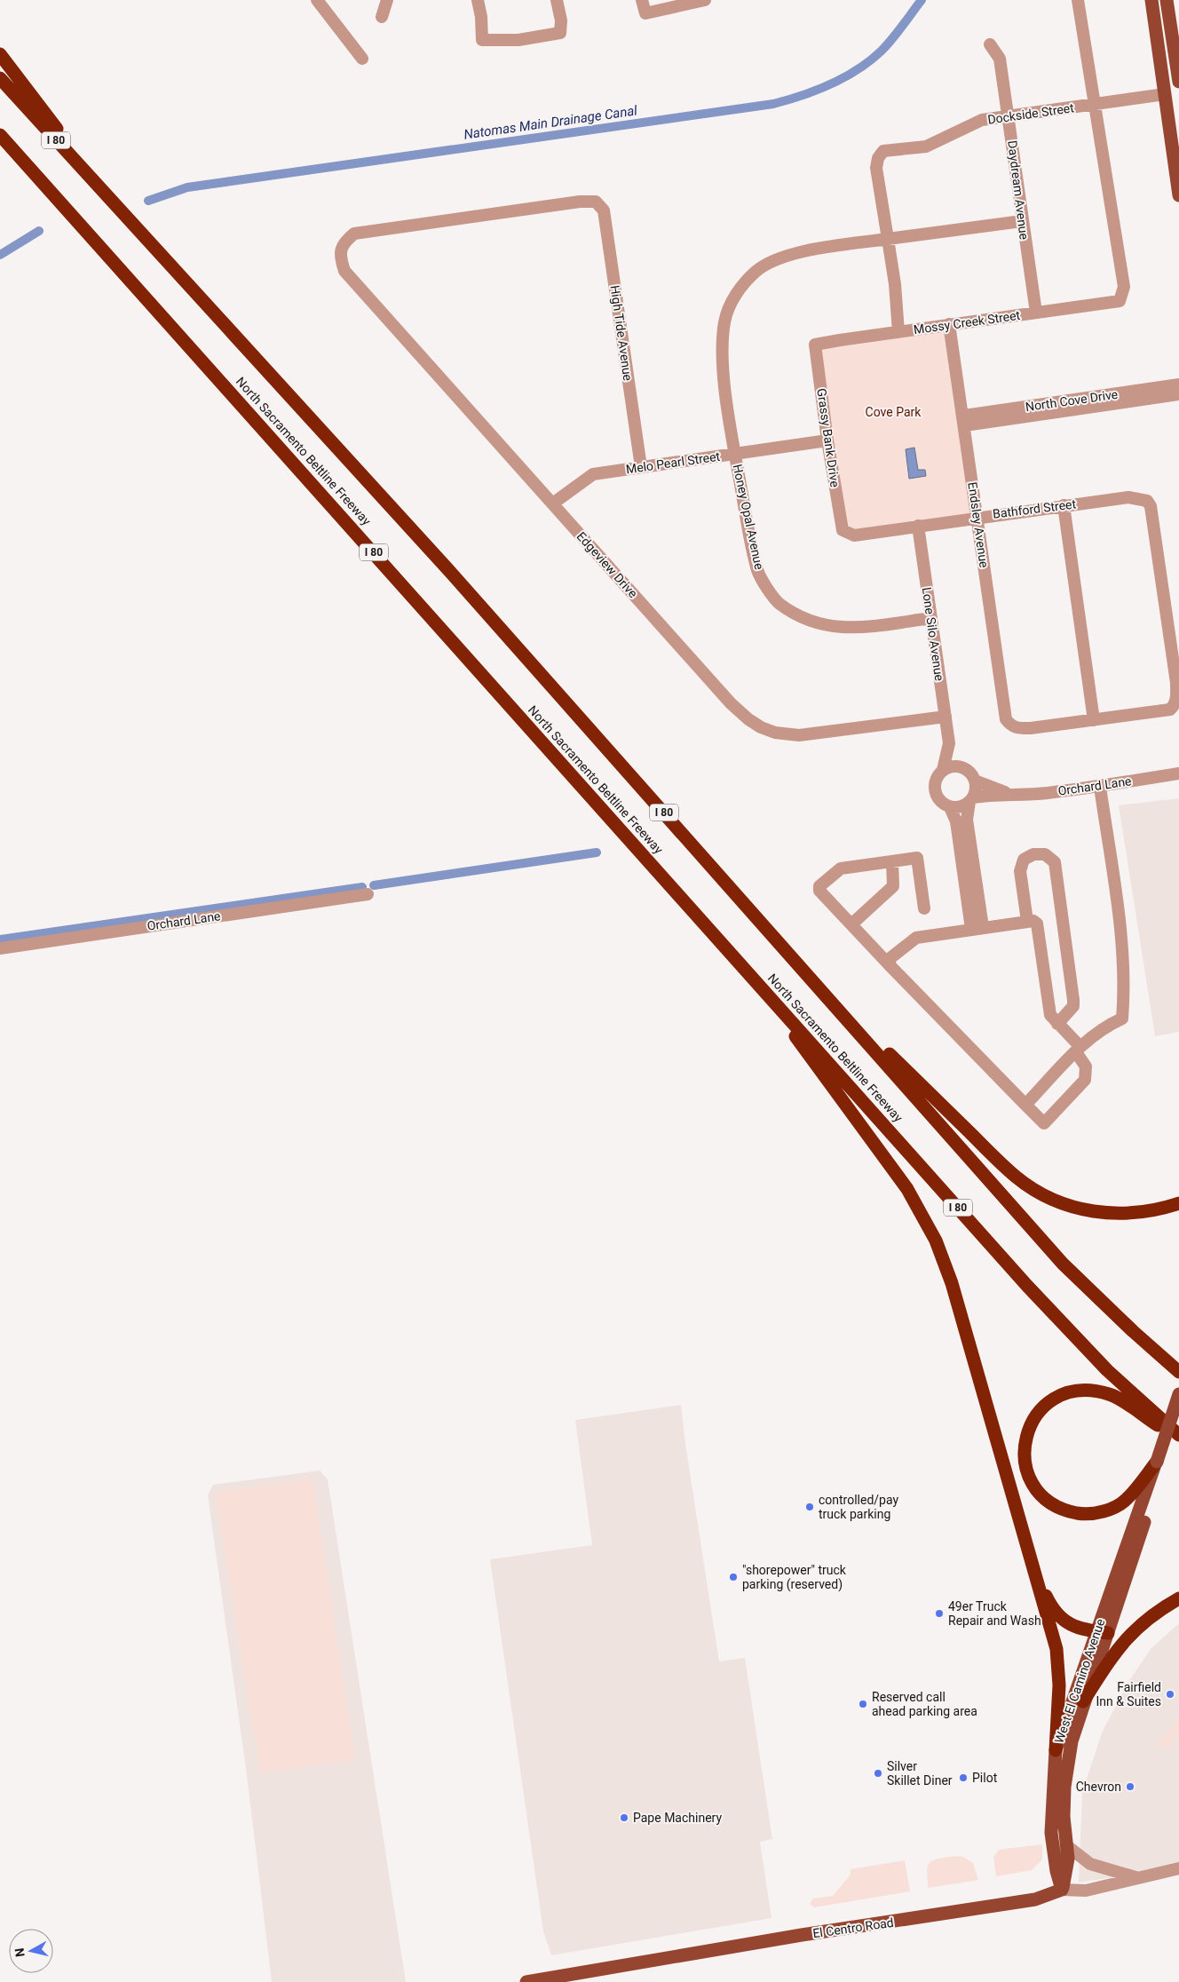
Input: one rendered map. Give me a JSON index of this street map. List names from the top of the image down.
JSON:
{
  "streets": {
    "highway": ["I 80", "North Sacramento Beltline Freeway"],
    "main road": ["West El Camino Avenue", "El Centro Road"],
    "street": [
      "Dockside Street",
      "Daydream Avenue",
      "Mossy Creek Street",
      "High Tide Avenue",
      "North Cove Drive",
      "Grassy Bank Drive",
      "Melo Pearl Street",
      "Bathford Street",
      "Honey Opal Avenue",
      "Endsley Avenue",
      "Edgeview Drive",
      "Lone Silo Avenue",
      "Orchard Lane"
    ]
  },
  "crossings": [
    ["Dockside Street", "Daydream Avenue"],
    ["Dockside Street", "Mossy Creek Street"],
    ["Dockside Street", "Honey Opal Avenue"],
    ["Daydream Avenue", "Mossy Creek Street"],
    ["Daydream Avenue", "Honey Opal Avenue"],
    ["Mossy Creek Street", "Grassy Bank Drive"],
    ["Mossy Creek Street", "Endsley Avenue"],
    ["High Tide Avenue", "Melo Pearl Street"],
    ["High Tide Avenue", "Edgeview Drive"],
    ["North Cove Drive", "Endsley Avenue"],
    ["Grassy Bank Drive", "Melo Pearl Street"],
    ["Grassy Bank Drive", "Bathford Street"],
    ["Melo Pearl Street", "Honey Opal Avenue"],
    ["Melo Pearl Street", "Edgeview Drive"],
    ["Bathford Street", "Endsley Avenue"],
    ["Bathford Street", "Lone Silo Avenue"],
    ["Honey Opal Avenue", "Lone Silo Avenue"],
    ["Edgeview Drive", "Lone Silo Avenue"],
    ["Lone Silo Avenue", "Orchard Lane"],
    ["West El Camino Avenue", "El Centro Road"]
  ],
  "water": ["Natomas Main Drainage Canal"],
  "parks": ["Cove Park"],
  "places": [
    "controlled/pay truck parking",
    "\"shorepower\" truck parking (reserved)",
    "49er Truck Repair and Wash",
    "Fairfield Inn & Suites",
    "Reserved call ahead parking area",
    "Silver Skillet Diner",
    "Pilot",
    "Chevron",
    "Pape Machinery"
  ],
  "north": "left"
}
